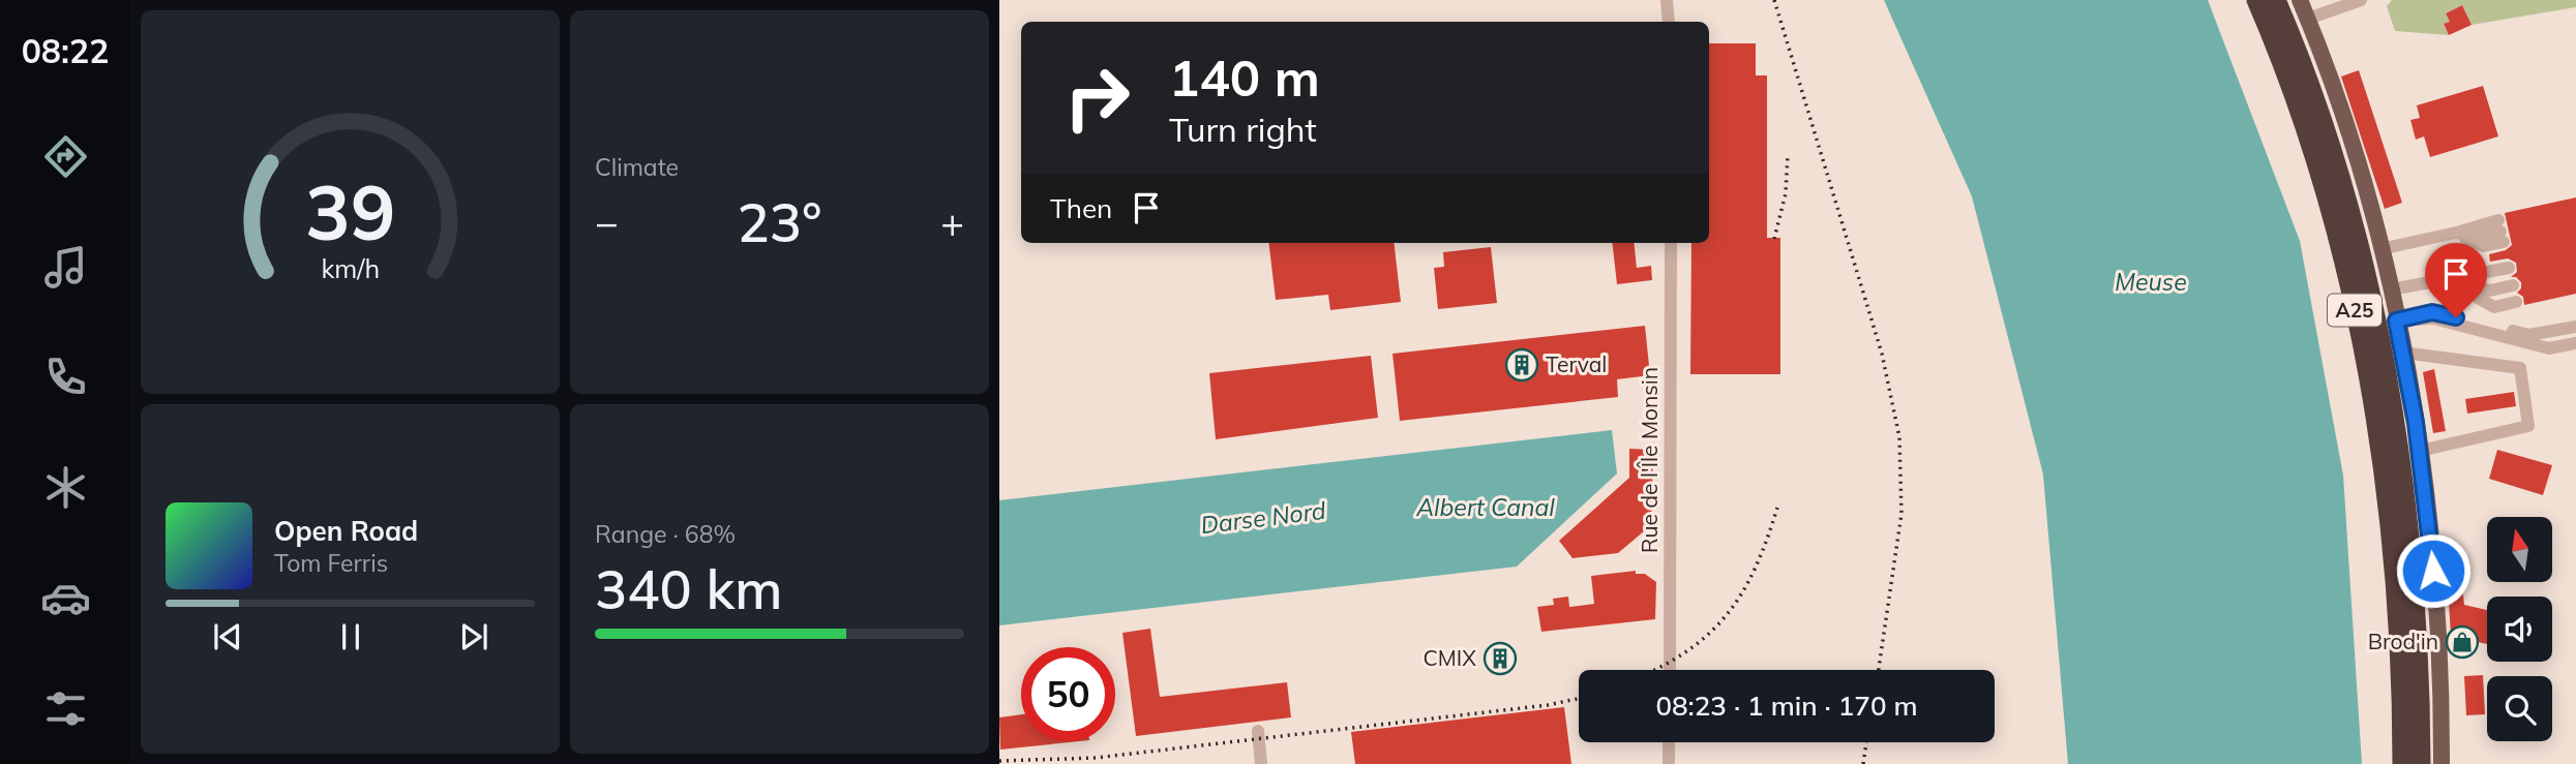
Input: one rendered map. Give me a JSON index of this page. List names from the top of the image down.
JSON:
{
  "streets": {
    "highway": ["A25"],
    "street": ["Rue de l'Île Monsin"]
  },
  "water": ["Meuse", "Albert Canal", "Darse Nord"],
  "places": {
    "building": ["Terval", "CMIX"],
    "shop": ["Brod'in"]
  },
  "north": "top",
  "page": {
    "tabs": "08:22",
    "tile": [
      "Climate",
      ["Range · 68%", "340 km"]
    ],
    "turn": ["140 m", "Turn right"],
    "then": "Then",
    "heat": ["−", "23°", "+"],
    "song": ["Open Road", "Tom Ferris"],
    "limit": "50",
    "trip": "08:23 · 1 min · 170 m",
    "gauge": ["39", "km/h"]
  }
}
